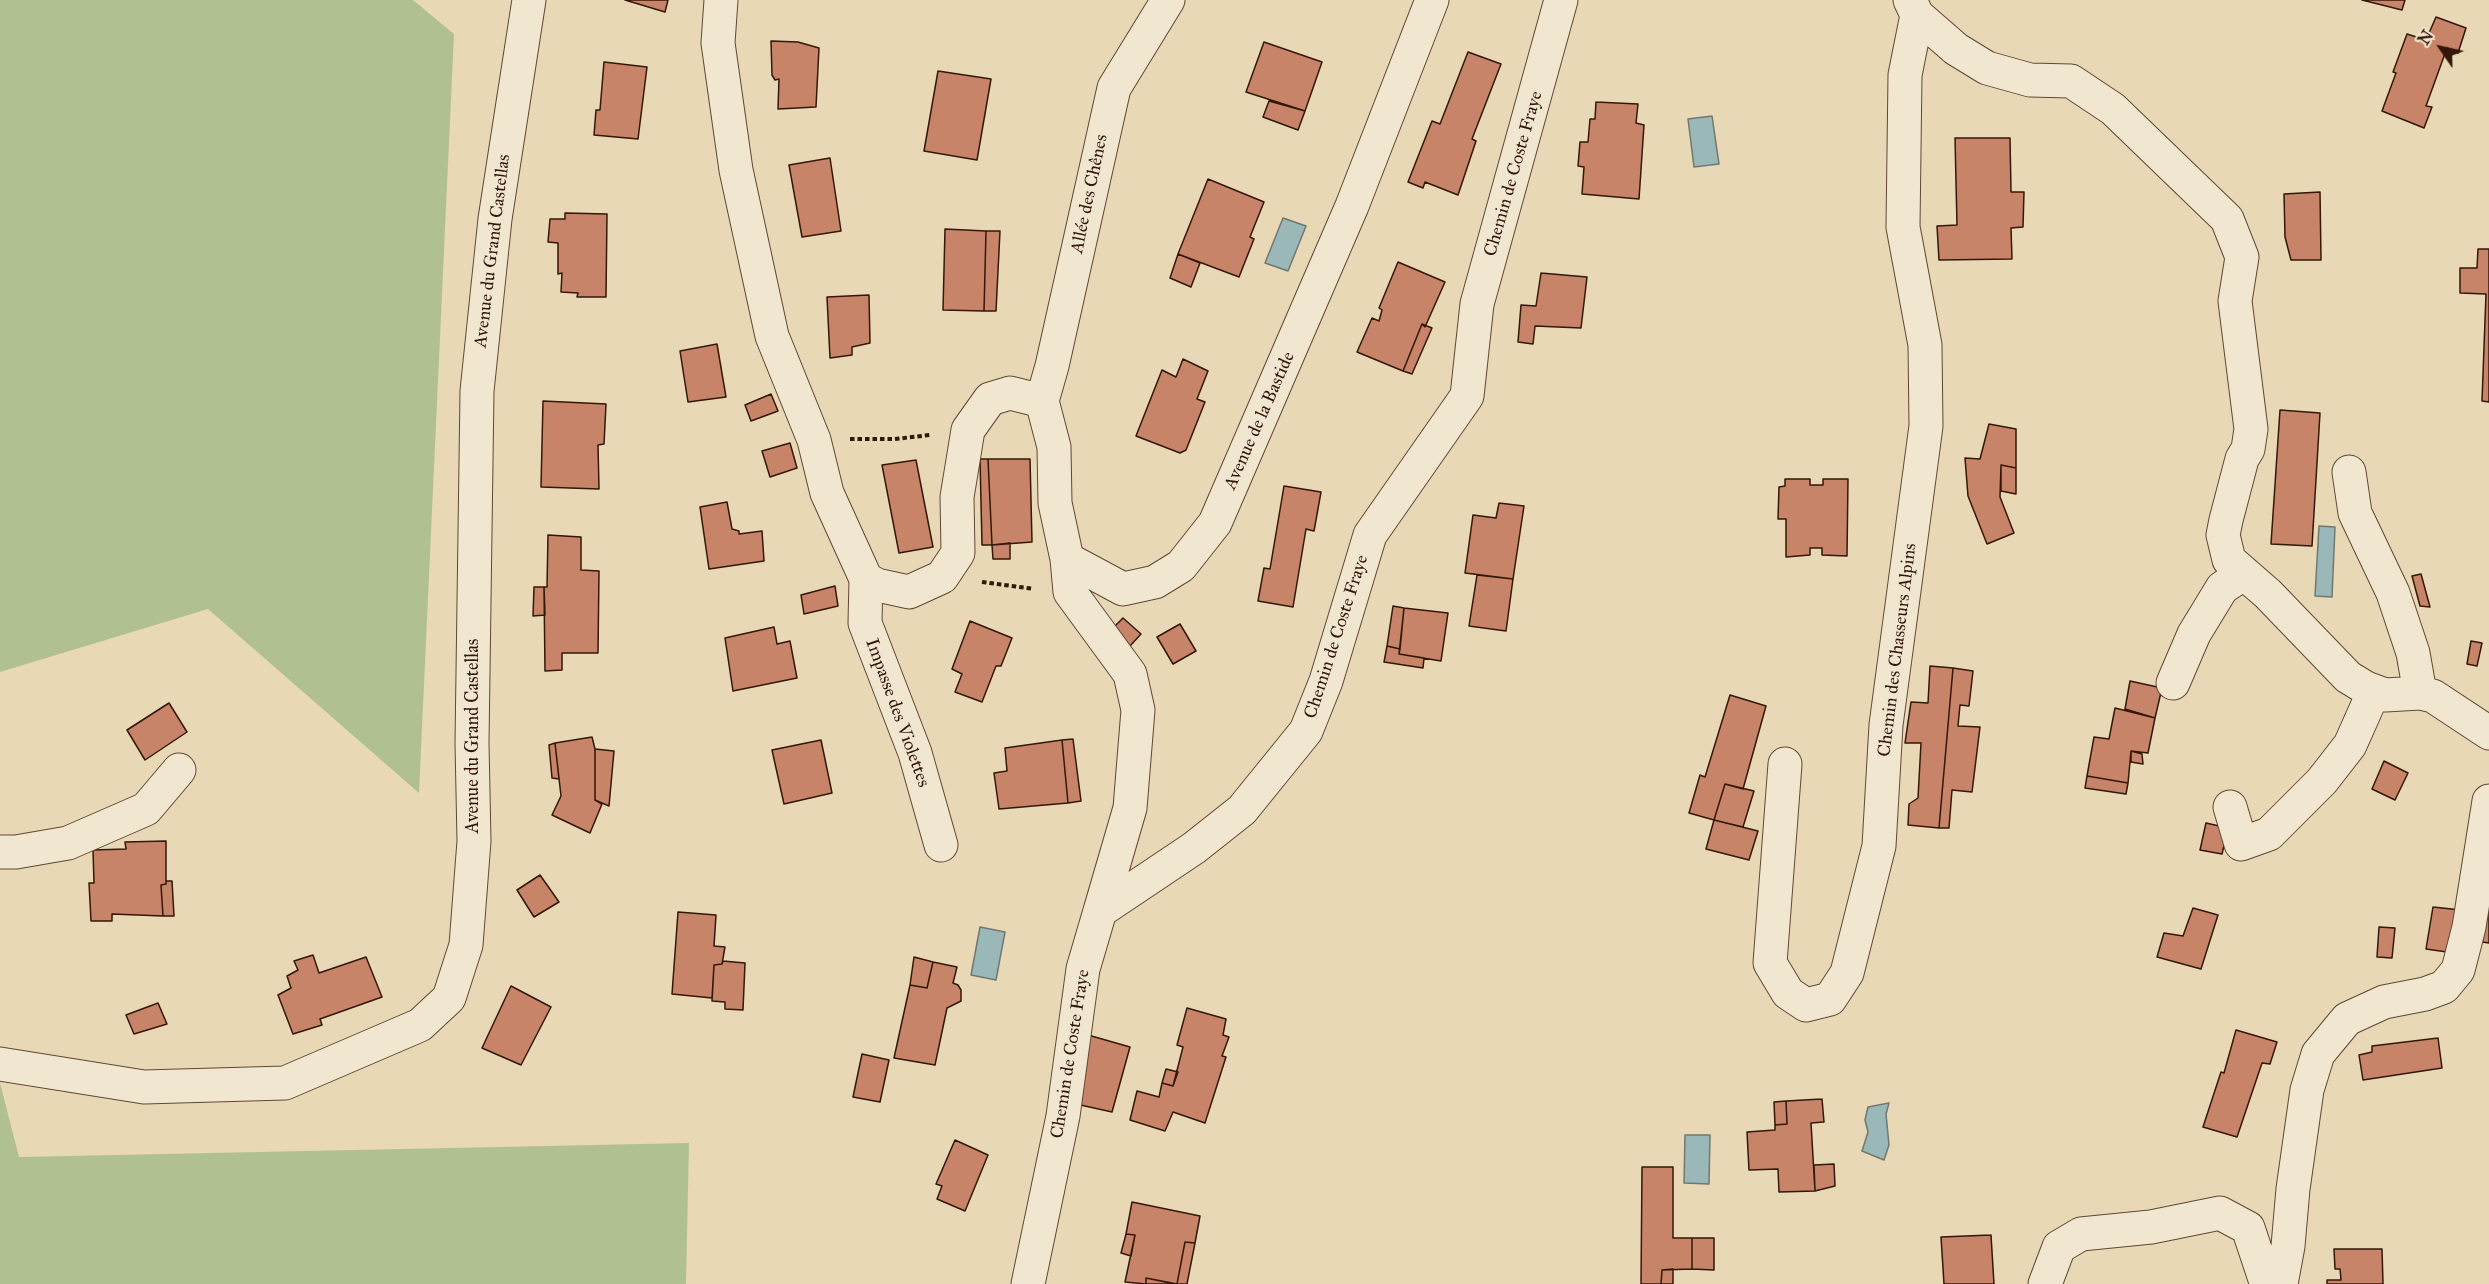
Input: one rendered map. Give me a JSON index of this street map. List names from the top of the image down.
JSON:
{
  "streets": {
    "street": [
      "Chemin de Coste Fraye",
      "Allée des Chênes",
      "Avenue du Grand Castellas",
      "Avenue de la Bastide",
      "Chemin des Chasseurs Alpins",
      "Impasse des Violettes"
    ]
  },
  "north": "top left"
}
